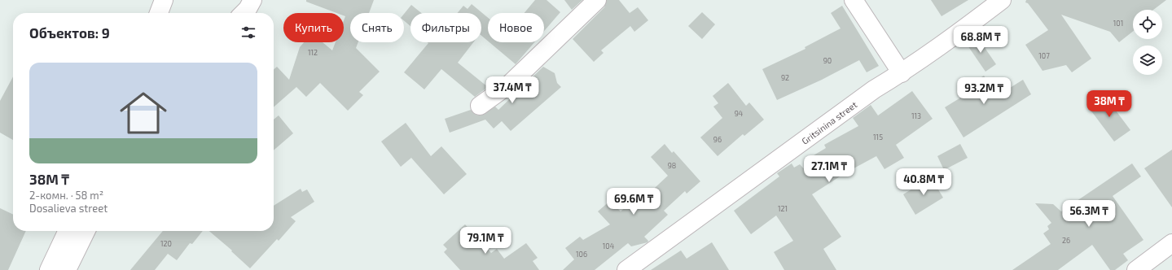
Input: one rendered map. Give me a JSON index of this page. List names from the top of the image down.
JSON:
{
  "streets": {
    "street": ["Gritsinina street"]
  },
  "house_numbers": [
    "101",
    "112",
    "107",
    "90",
    "92",
    "94",
    "113",
    "115",
    "96",
    "98",
    "121",
    "26",
    "120",
    "104",
    "106"
  ],
  "page": {
    "chip": [
      "Купить",
      "Снять",
      "Фильтры",
      "Новое"
    ],
    "heading": "Объектов: 9",
    "price": [
      "68.8M ₸",
      "37.4M ₸",
      "93.2M ₸",
      "38M ₸",
      "27.1M ₸",
      "40.8M ₸",
      "69.6M ₸",
      "56.3M ₸",
      "79.1M ₸"
    ],
    "list": [
      {
        "name": "38M ₸",
        "note": "2-комн. · 58 m² · Dosalieva street"
      }
    ]
  }
}
